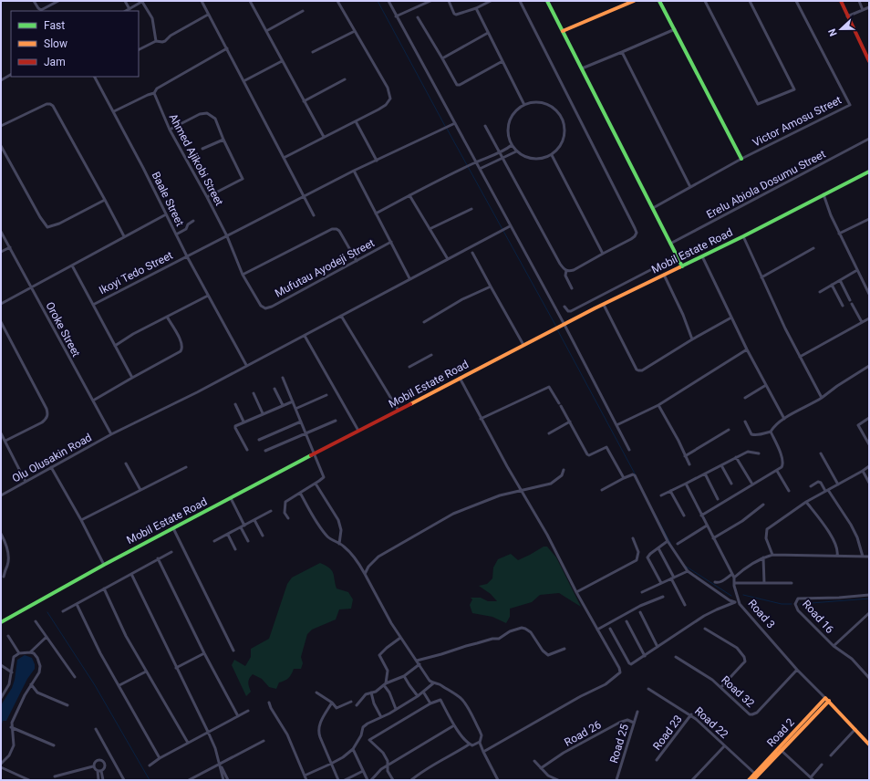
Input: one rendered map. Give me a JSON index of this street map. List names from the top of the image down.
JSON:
{
  "streets": {
    "main road": ["Mobil Estate Road", "Road 3", "Road 2"],
    "street": [
      "Victor Amosu Street",
      "Ahmed Ajikobi Street",
      "Erelu Abiola Dosumu Street",
      "Baale Street",
      "Mufutau Ayodeji Street",
      "Ikoyi Tedo Street",
      "Oroke Street",
      "Olu Olusakin Road",
      "Road 16",
      "Road 32",
      "Road 22",
      "Road 23",
      "Road 26",
      "Road 25"
    ]
  },
  "crossings": [
    ["Ahmed Ajikobi Street", "Mufutau Ayodeji Street"],
    ["Ahmed Ajikobi Street", "Ikoyi Tedo Street"],
    ["Baale Street", "Ikoyi Tedo Street"],
    ["Baale Street", "Olu Olusakin Road"],
    ["Oroke Street", "Olu Olusakin Road"],
    ["Road 3", "Road 32"],
    ["Road 3", "Road 2"],
    ["Road 22", "Road 23"],
    ["Road 22", "Road 2"],
    ["Road 26", "Road 25"]
  ],
  "legend": ["Fast", "Slow", "Jam"],
  "north": "left"
}
